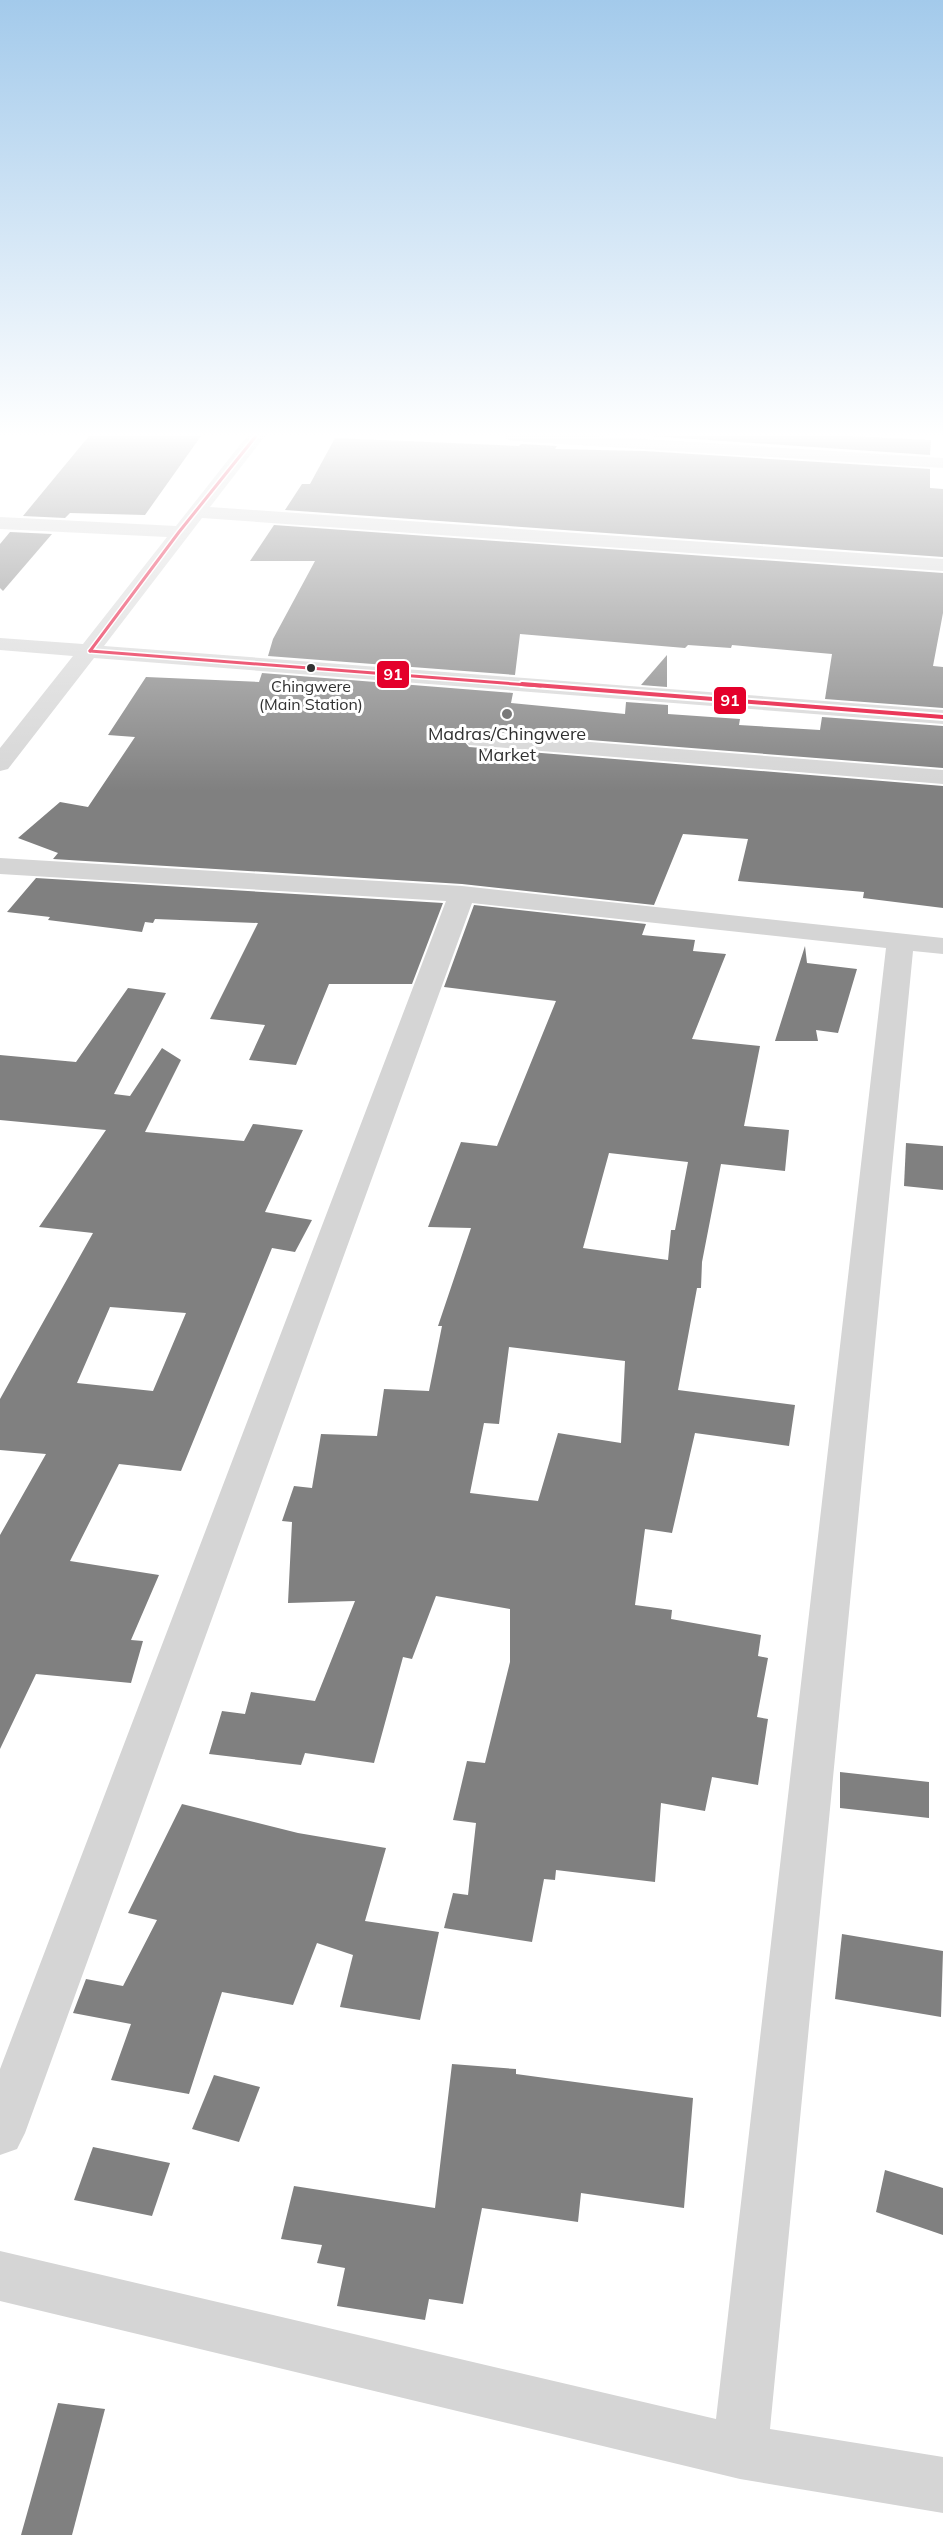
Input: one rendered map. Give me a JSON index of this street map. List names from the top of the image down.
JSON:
{
  "places": ["Chingwere (Main Station)", "Madras/Chingwere Market"],
  "lines": ["transit line 91"]
}
